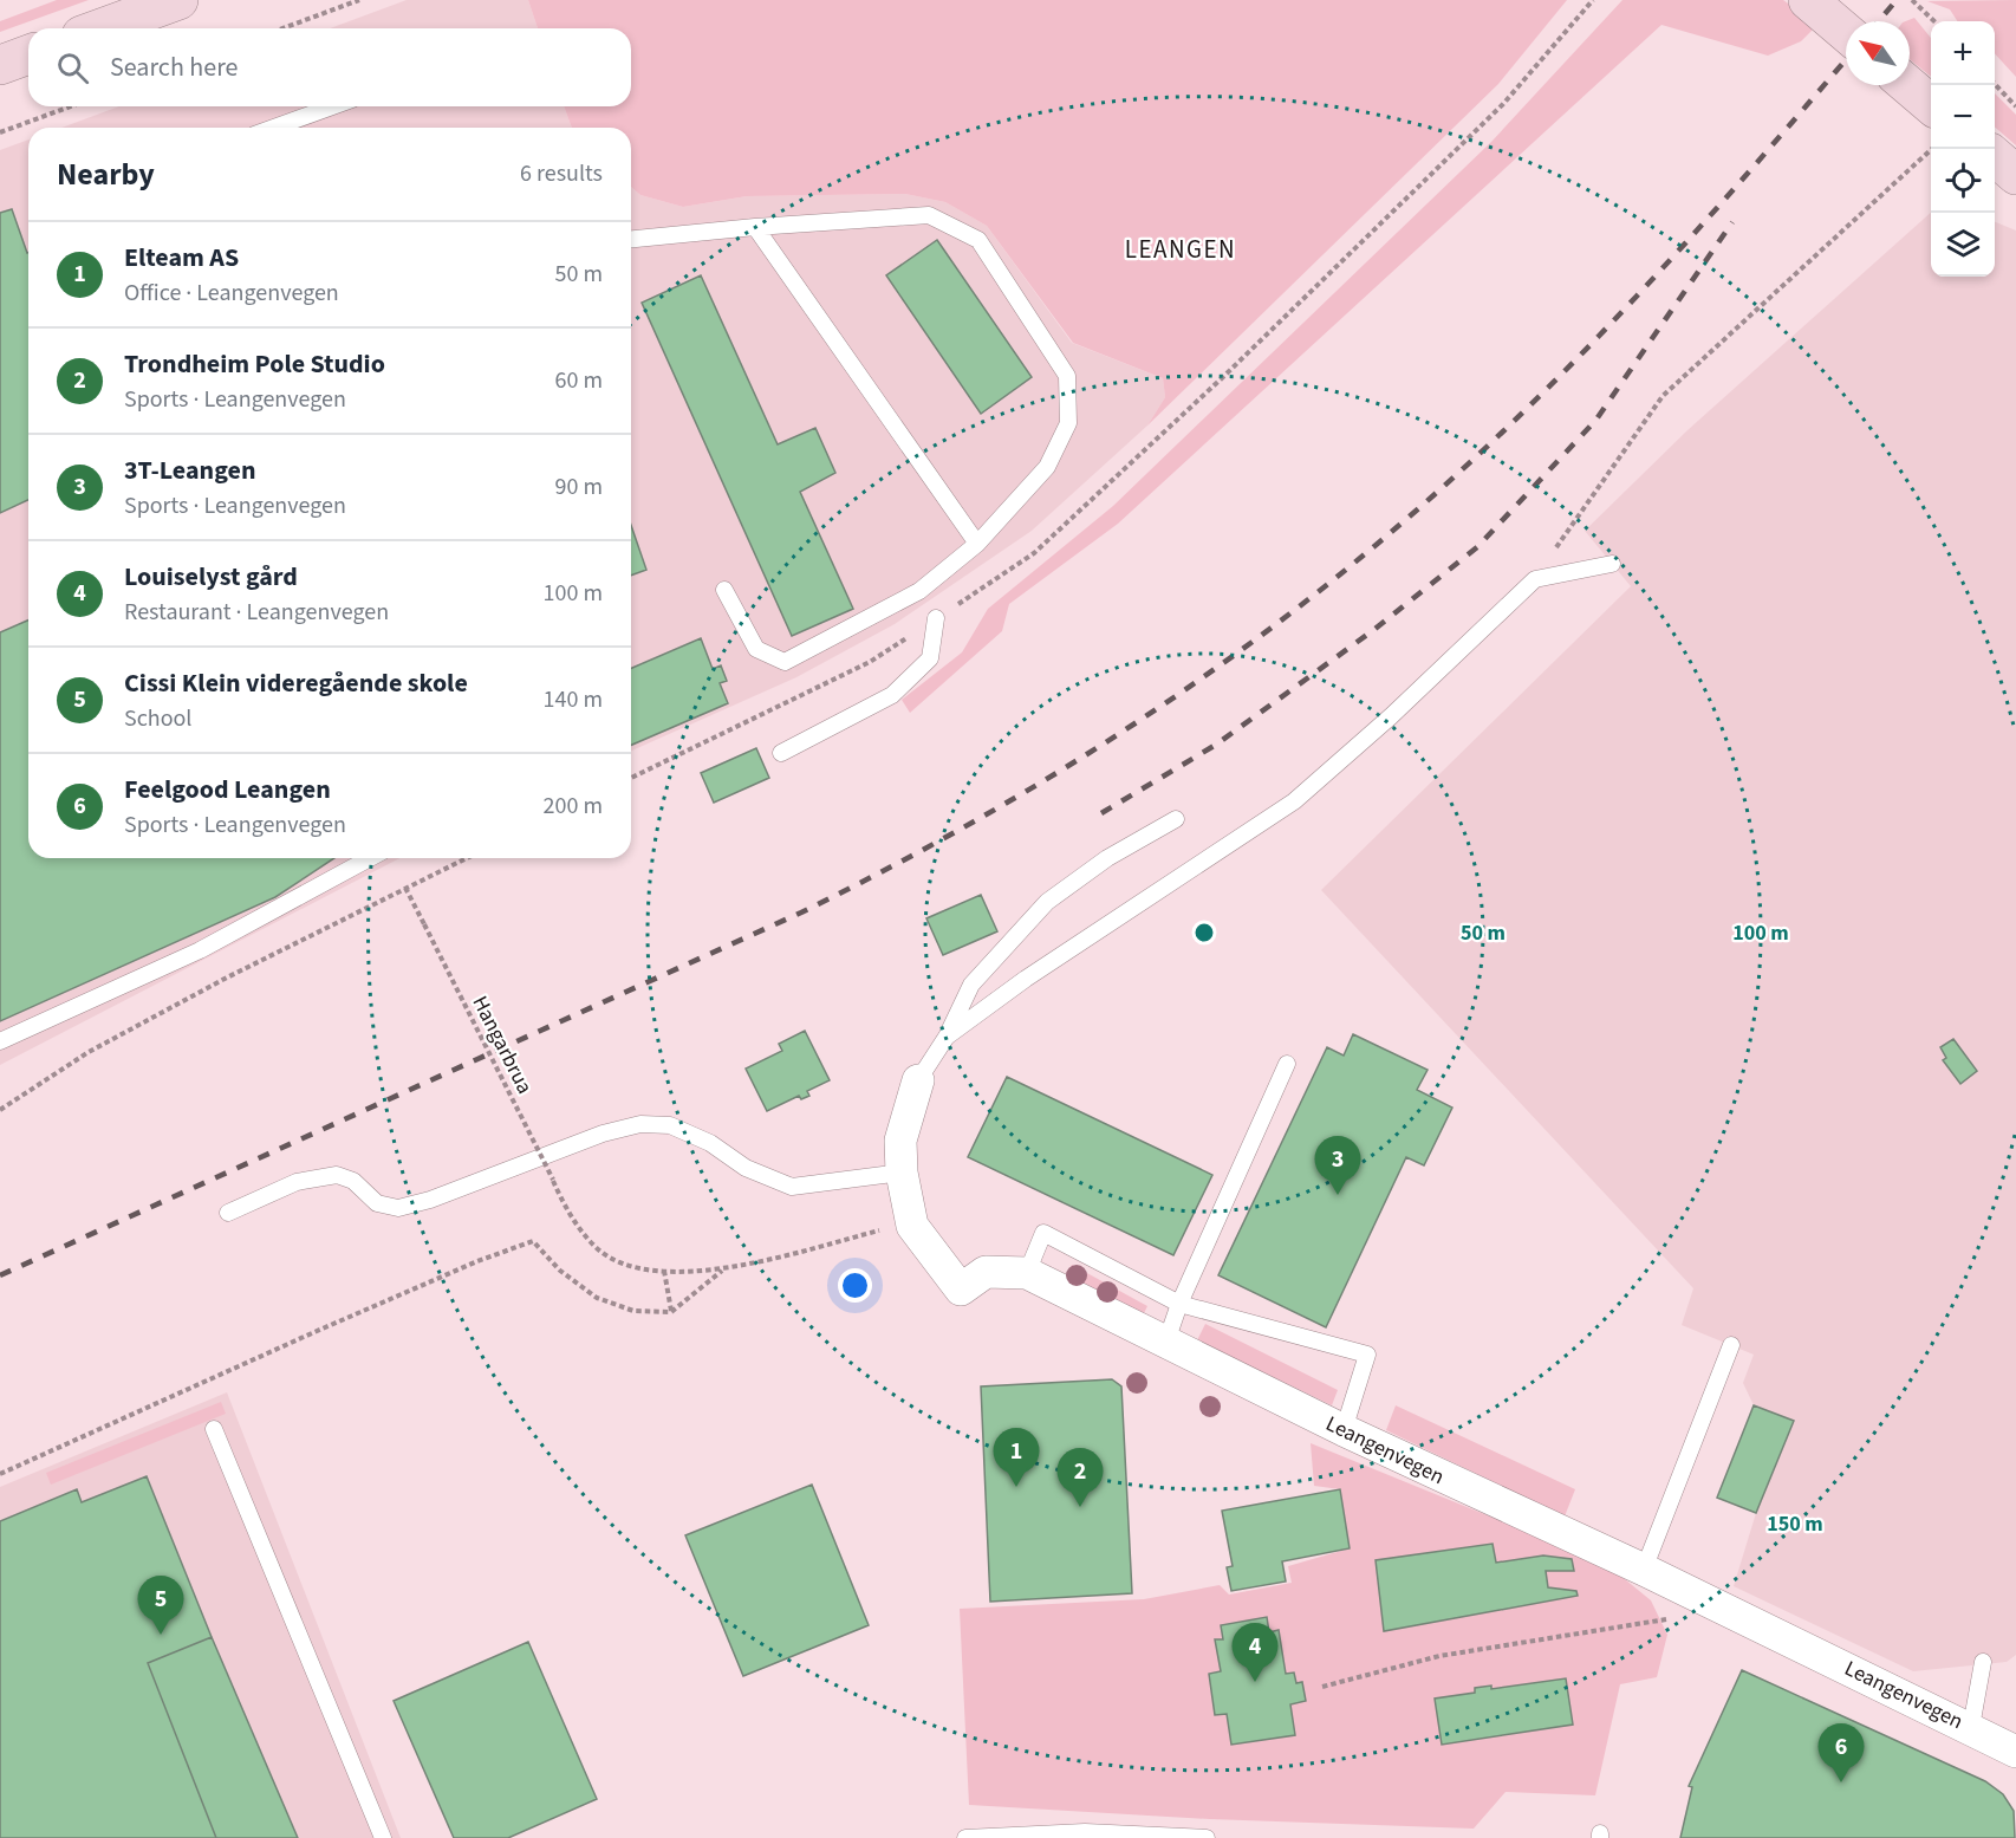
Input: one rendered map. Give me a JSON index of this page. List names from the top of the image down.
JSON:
{
  "streets": {
    "street": ["Leangenvegen"],
    "path": ["Hangarbrua"]
  },
  "districts": ["LEANGEN"],
  "north": "top left",
  "page": {
    "map_buttons": ["+", "−"],
    "search": "Search here",
    "heading": ["Nearby", "6 results"],
    "list": [
      {
        "mark": "1",
        "name": "Elteam AS",
        "note": "Office · Leangenvegen",
        "value": "50 m"
      },
      {
        "mark": "2",
        "name": "Trondheim Pole Studio",
        "note": "Sports · Leangenvegen",
        "value": "60 m"
      },
      {
        "mark": "3",
        "name": "3T-Leangen",
        "note": "Sports · Leangenvegen",
        "value": "90 m"
      },
      {
        "mark": "4",
        "name": "Louiselyst gård",
        "note": "Restaurant · Leangenvegen",
        "value": "100 m"
      },
      {
        "mark": "5",
        "name": "Cissi Klein videregående skole",
        "note": "School",
        "value": "140 m"
      },
      {
        "mark": "6",
        "name": "Feelgood Leangen",
        "note": "Sports · Leangenvegen",
        "value": "200 m"
      }
    ],
    "pins": [
      "3",
      "1",
      "2",
      "5",
      "4",
      "6"
    ]
  },
  "rings": ["50 m", "100 m", "150 m"]
}
